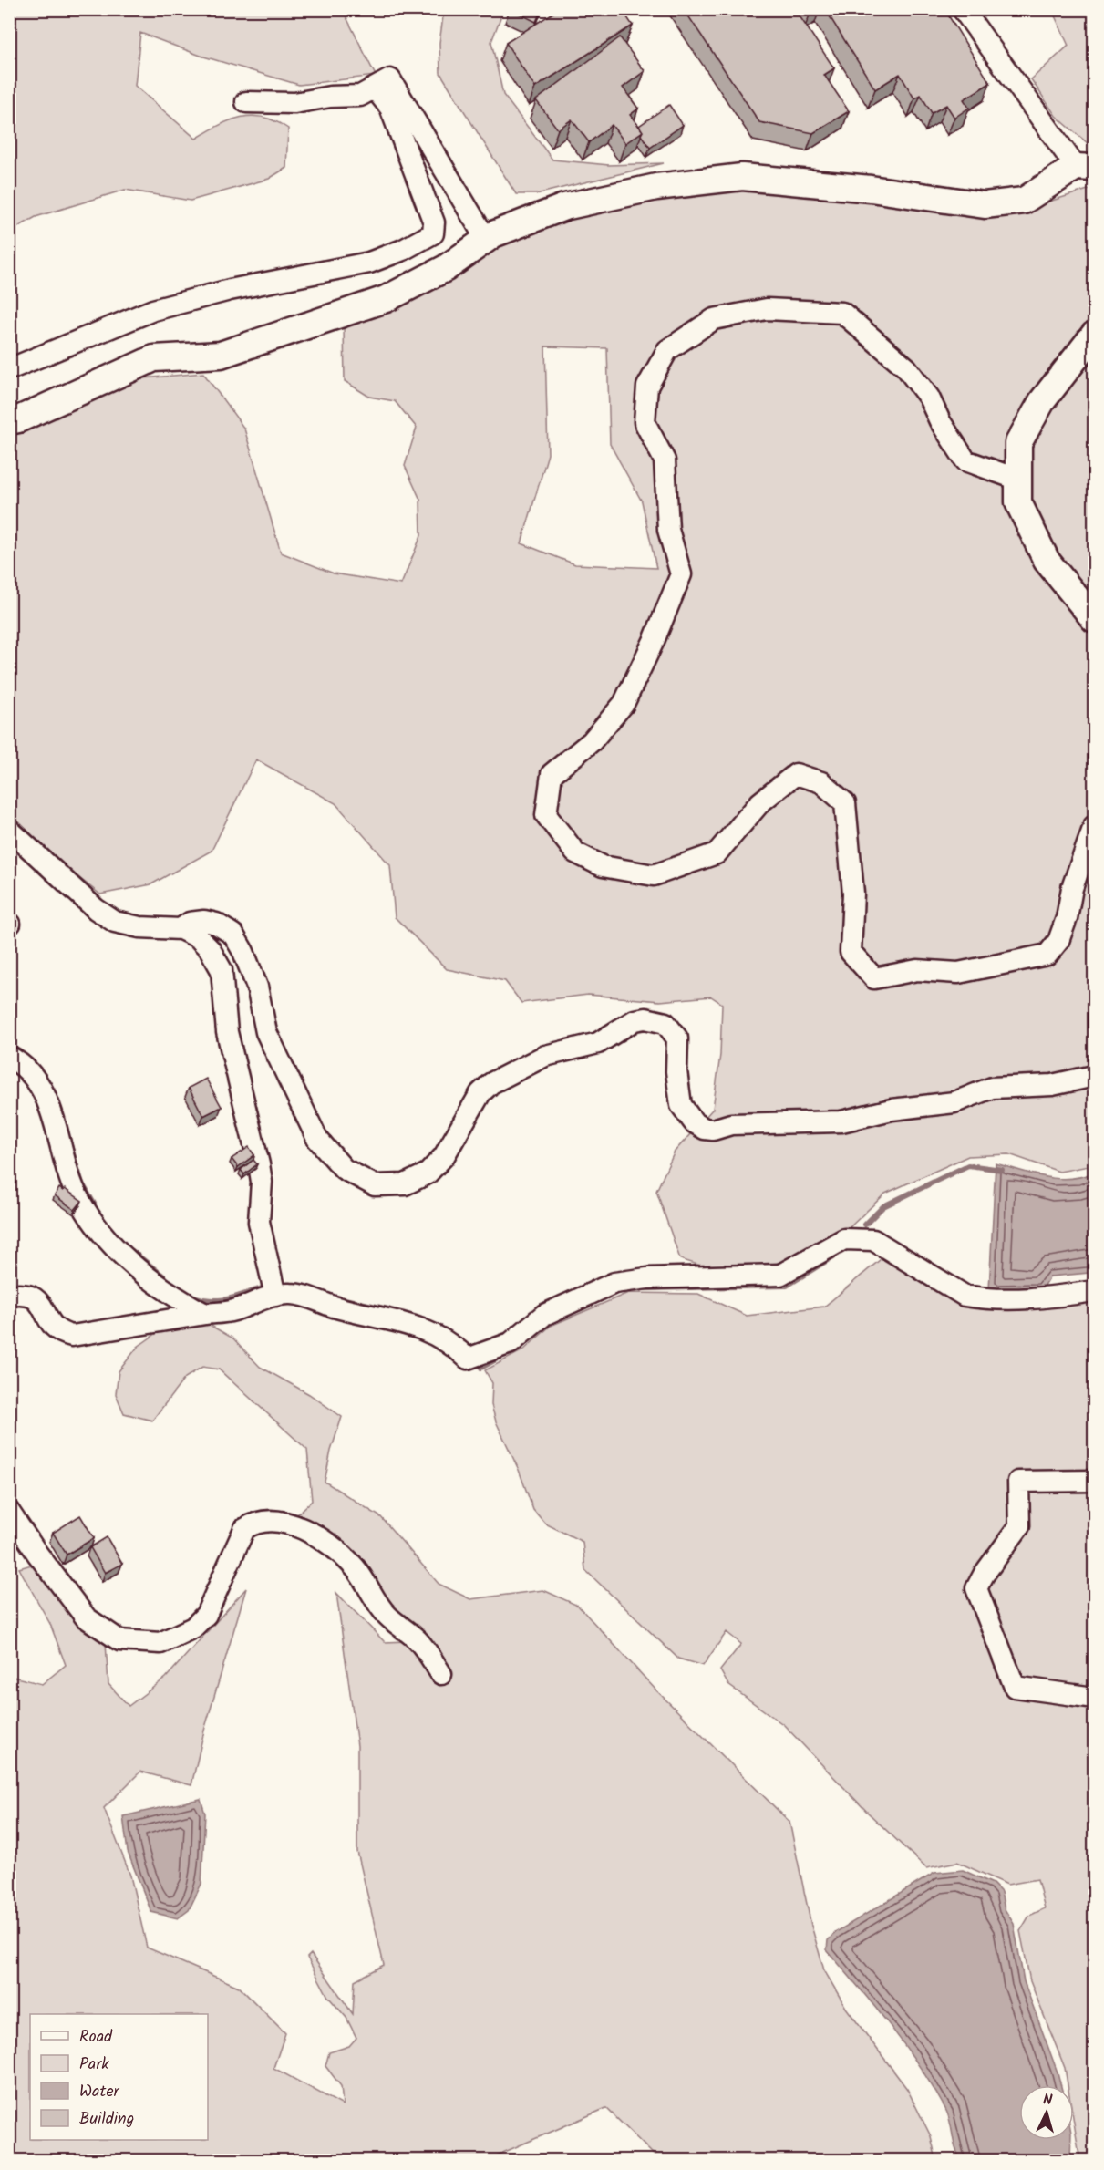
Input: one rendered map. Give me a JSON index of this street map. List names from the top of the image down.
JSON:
{
  "legend": [
    "Road",
    "Park",
    "Water",
    "Building"
  ],
  "north": "top"
}
